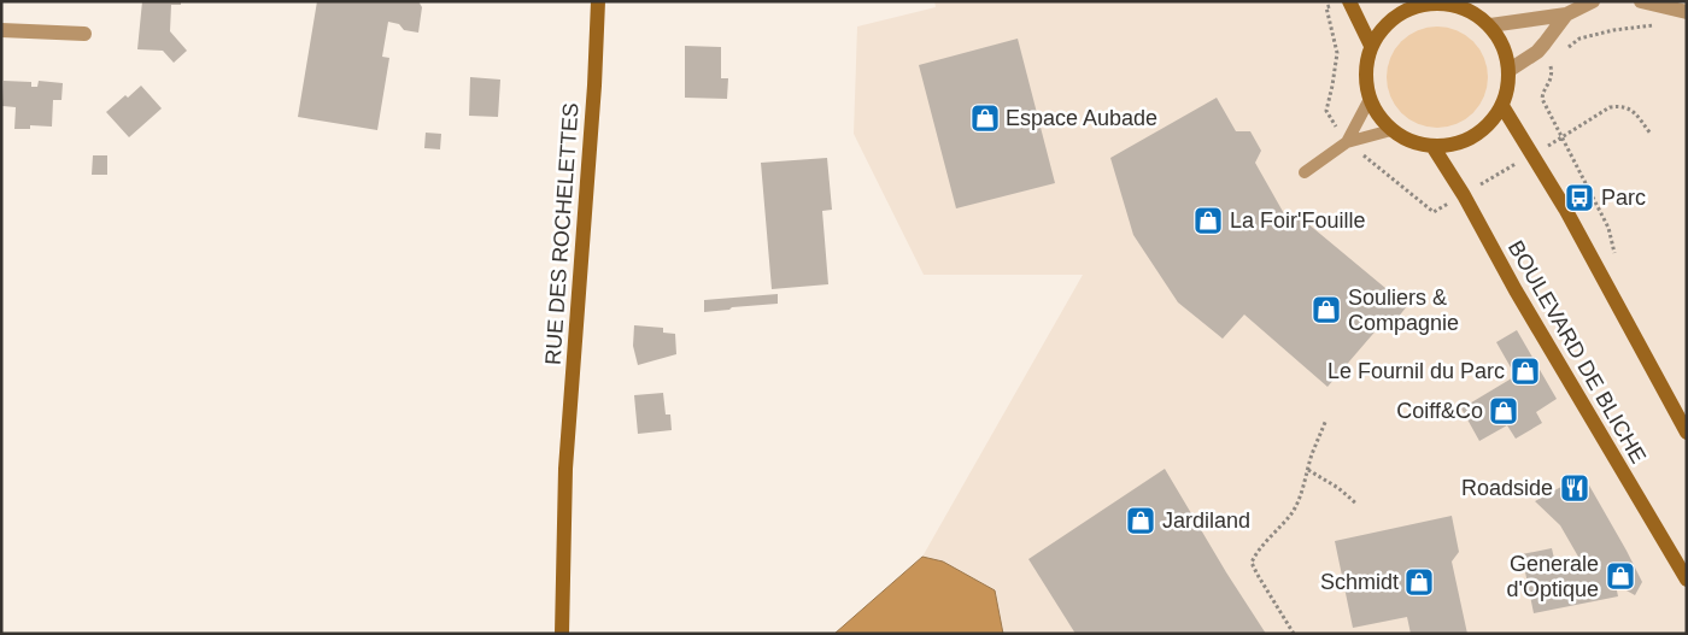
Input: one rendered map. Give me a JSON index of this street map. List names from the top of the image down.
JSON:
{
  "streets": {
    "main road": ["RUE DES ROCHELETTES", "BOULEVARD DE BLICHE"]
  },
  "places": {
    "shop": [
      "Espace Aubade",
      "La Foir'Fouille",
      "Souliers & Compagnie",
      "Le Fournil du Parc",
      "Coiff&Co",
      "Jardiland",
      "Generale d'Optique",
      "Schmidt"
    ],
    "bus stop": ["Parc"],
    "restaurant": ["Roadside"]
  }
}
